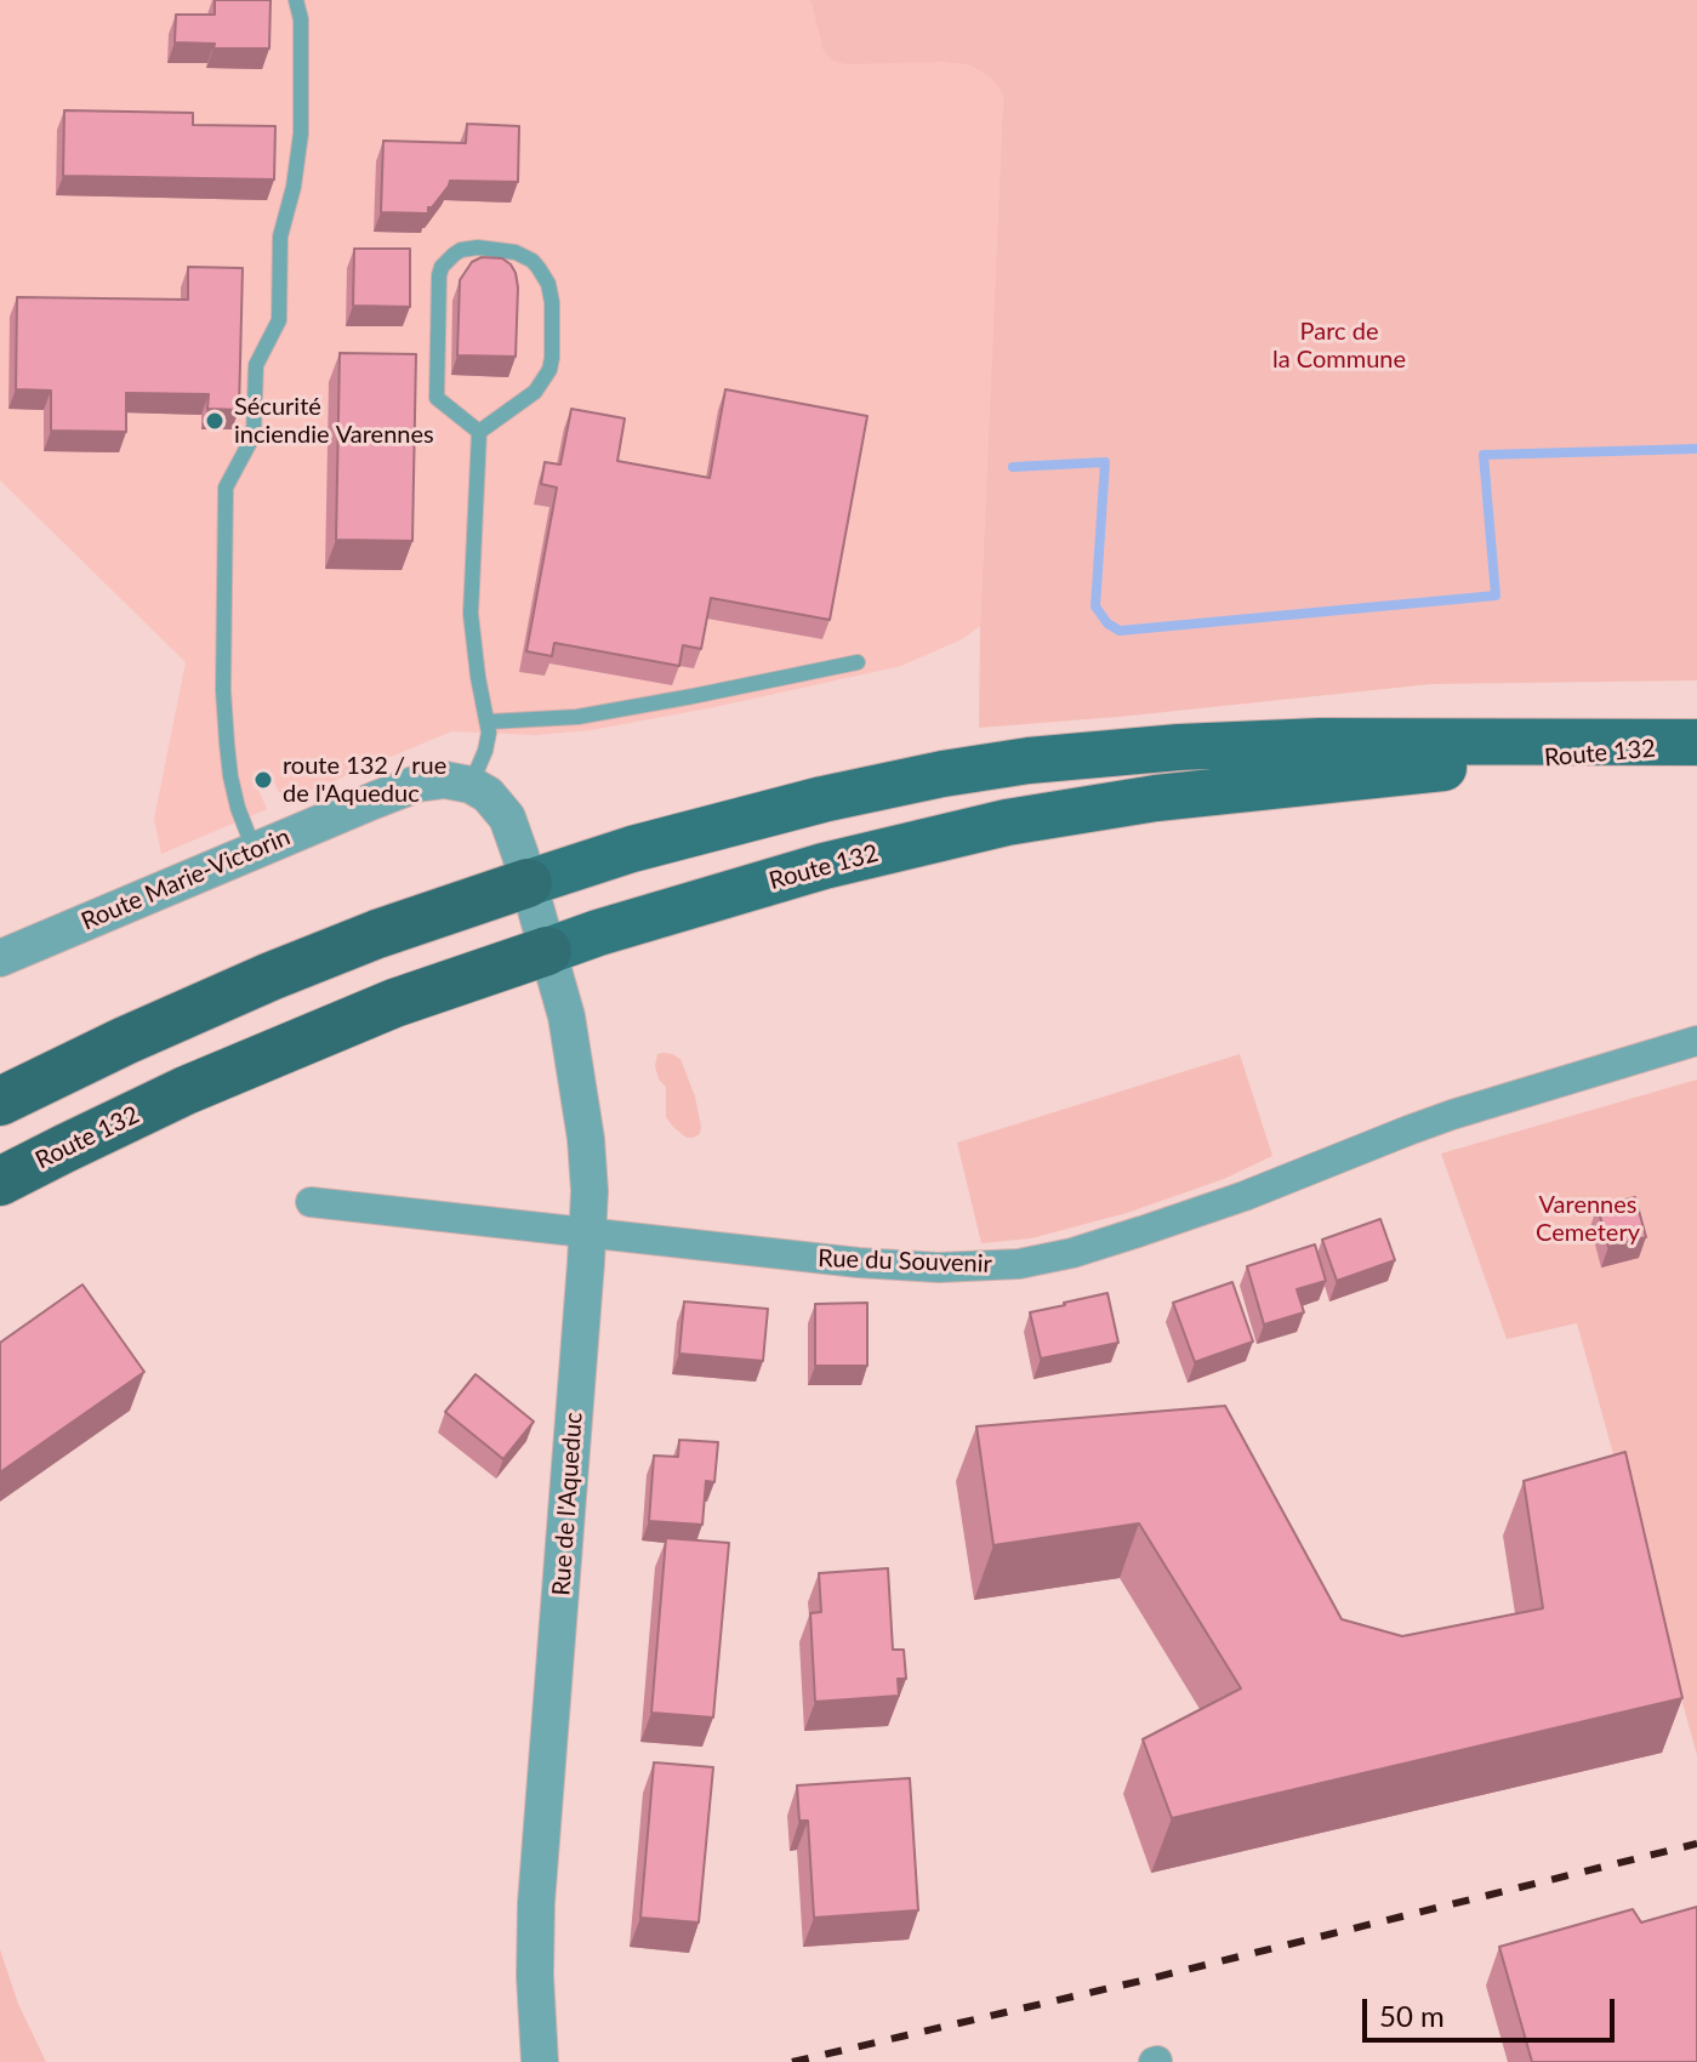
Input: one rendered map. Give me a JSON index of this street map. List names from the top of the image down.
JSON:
{
  "streets": {
    "highway": ["Route 132"],
    "street": ["Route Marie-Victorin", "Rue du Souvenir", "Rue de l'Aqueduc"]
  },
  "crossings": [
    ["Route 132", "Rue de l'Aqueduc"],
    ["Rue du Souvenir", "Rue de l'Aqueduc"]
  ],
  "parks": ["Parc de la Commune", "Varennes Cemetery"],
  "places": ["Sécurité inciendie Varennes", "route 132 / rue de l'Aqueduc"],
  "scale_bar": "50 m"
}
